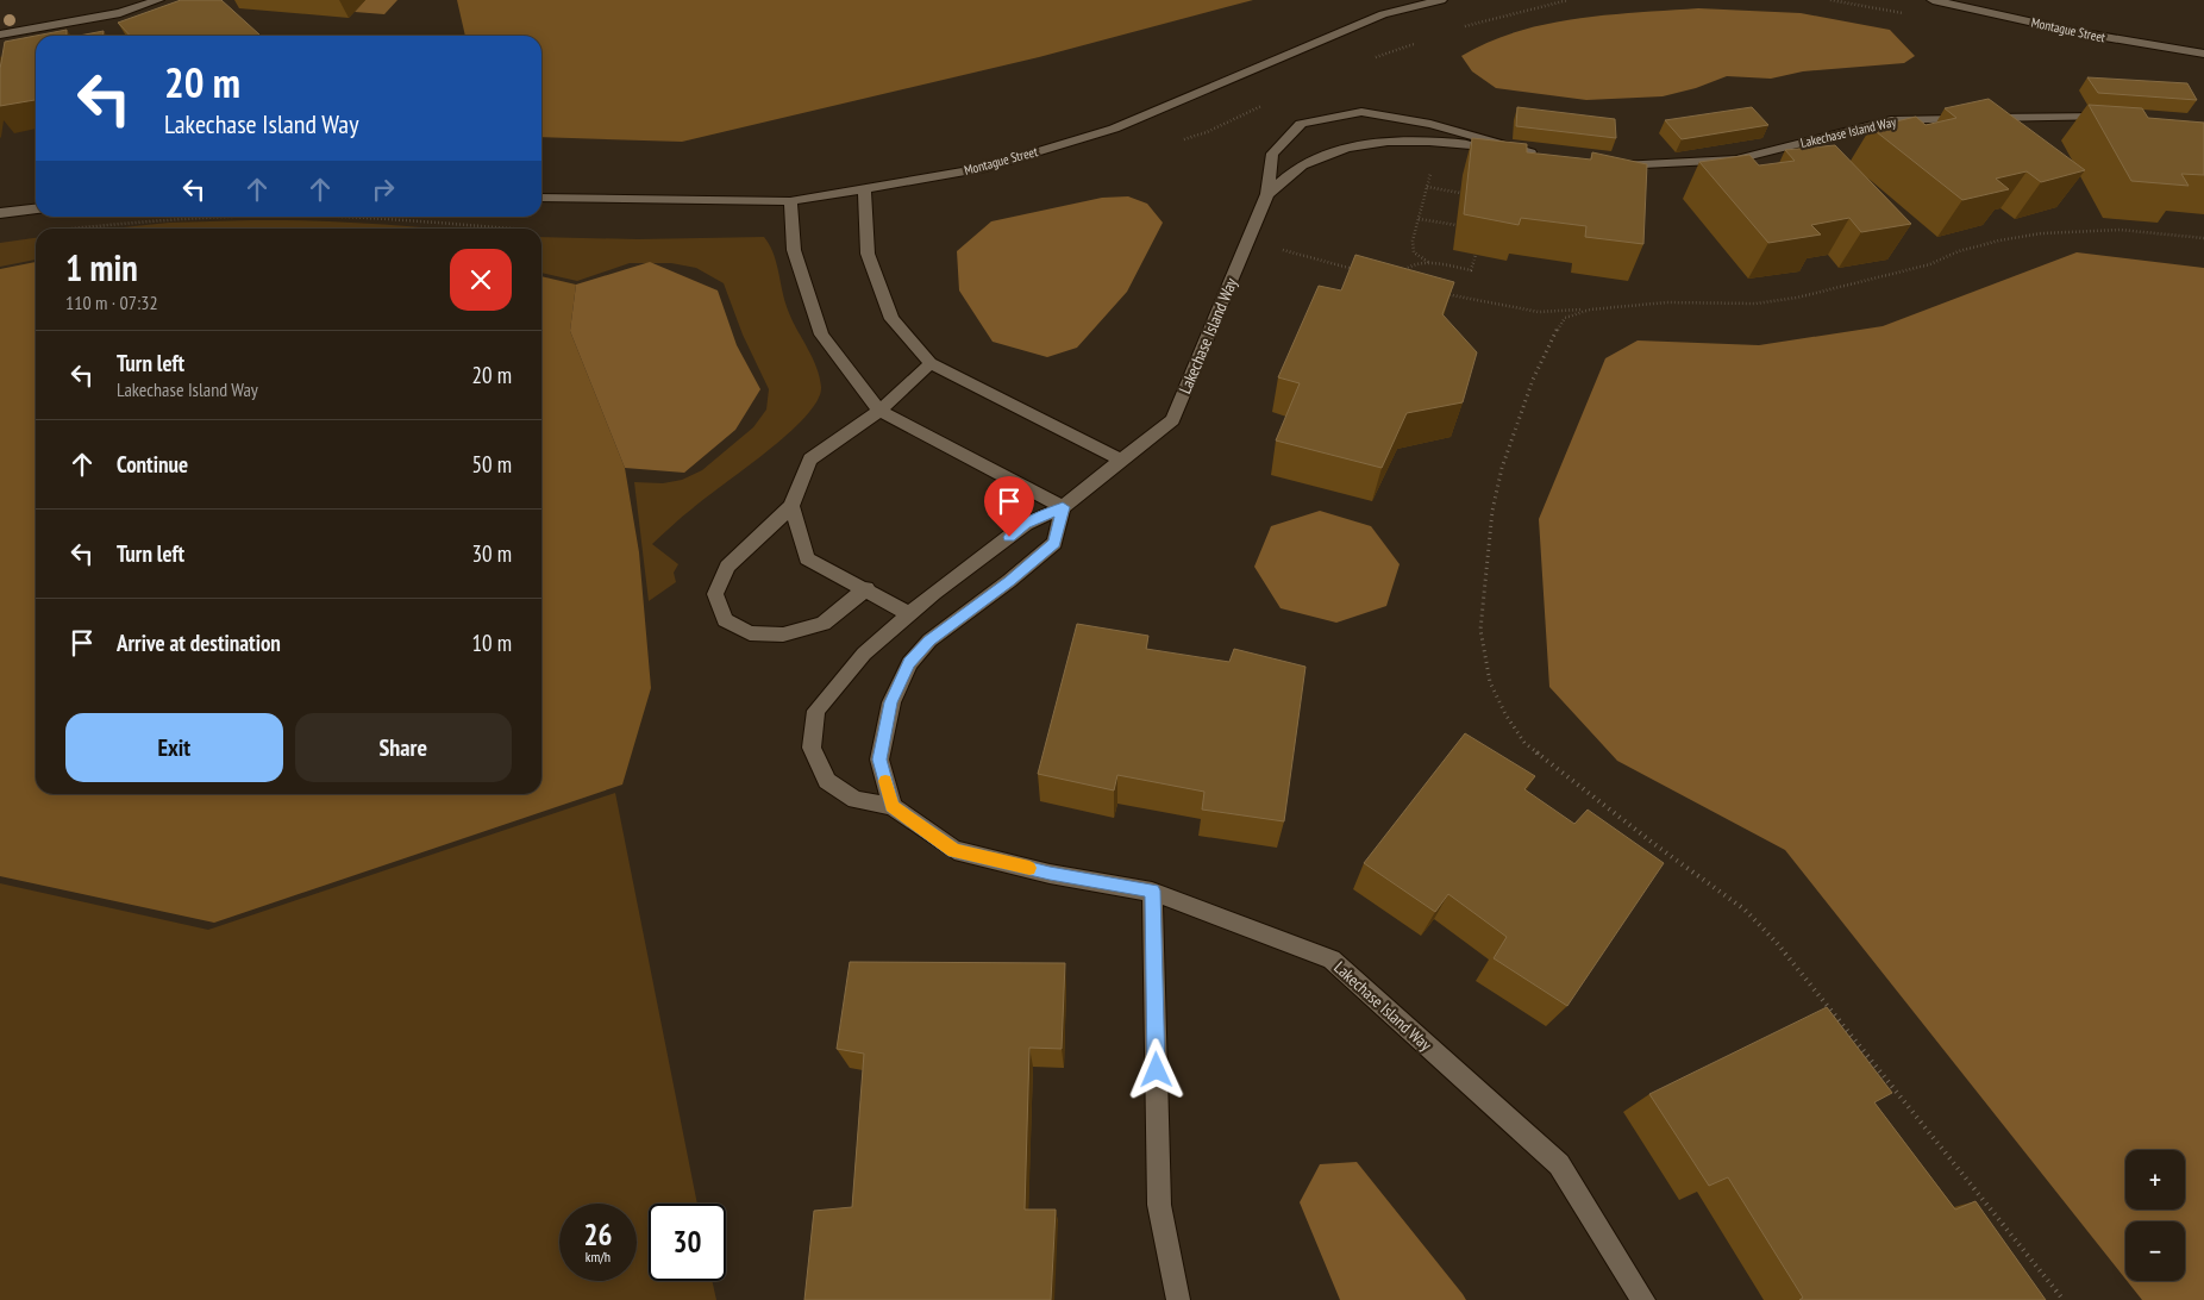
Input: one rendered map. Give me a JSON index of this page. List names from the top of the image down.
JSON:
{
  "streets": {
    "street": ["Montague Street", "Lakechase Island Way"]
  },
  "page": {
    "turn": ["20 m", "Lakechase Island Way"],
    "heading": ["1 min", "110 m · 07:32"],
    "list": [
      {
        "name": "Turn left",
        "note": "Lakechase Island Way",
        "value": "20 m"
      },
      {
        "name": "Continue",
        "value": "50 m"
      },
      {
        "name": "Turn left",
        "value": "30 m"
      },
      {
        "name": "Arrive at destination",
        "value": "10 m"
      }
    ],
    "buttons": ["Exit", "Share"],
    "map_buttons": ["+", "−"],
    "speed": "26 km/h",
    "limit": "30"
  }
}
